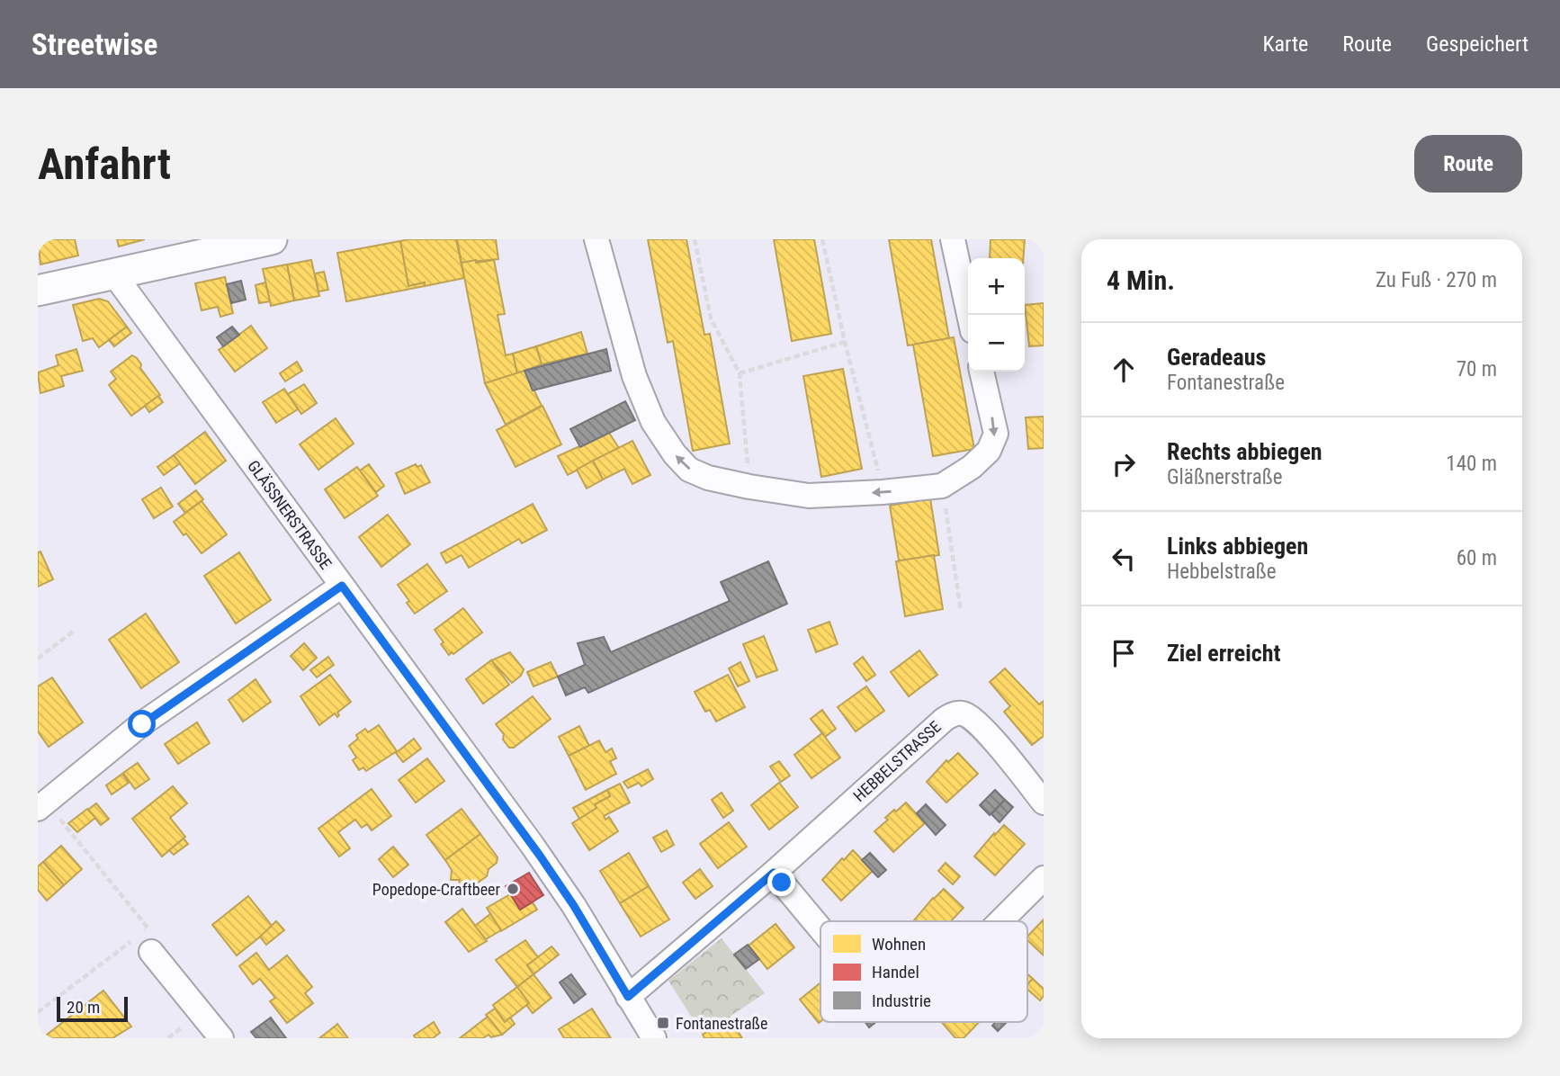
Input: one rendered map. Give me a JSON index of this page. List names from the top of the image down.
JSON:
{
  "streets": {
    "street": ["GLÄSSNERSTRASSE", "HEBBELSTRASSE"]
  },
  "crossings": [
    ["GLÄSSNERSTRASSE", "HEBBELSTRASSE"]
  ],
  "places": {
    "other": ["Popedope-Craftbeer"],
    "transit": ["Fontanestraße"]
  },
  "legend": ["Wohnen", "Handel", "Industrie"],
  "scale_bar": "20 m",
  "page": {
    "header": "Streetwise",
    "nav": ["Karte", "Route", "Gespeichert"],
    "buttons": "Route",
    "title": "Anfahrt",
    "heading": ["4 Min.", "Zu Fuß · 270 m"],
    "map_buttons": ["+", "−"],
    "list": [
      ["Geradeaus", "Fontanestraße", "70 m"],
      ["Rechts abbiegen", "Gläßnerstraße", "140 m"],
      ["Links abbiegen", "Hebbelstraße", "60 m"],
      "Ziel erreicht"
    ],
    "scale": "20 m"
  }
}
